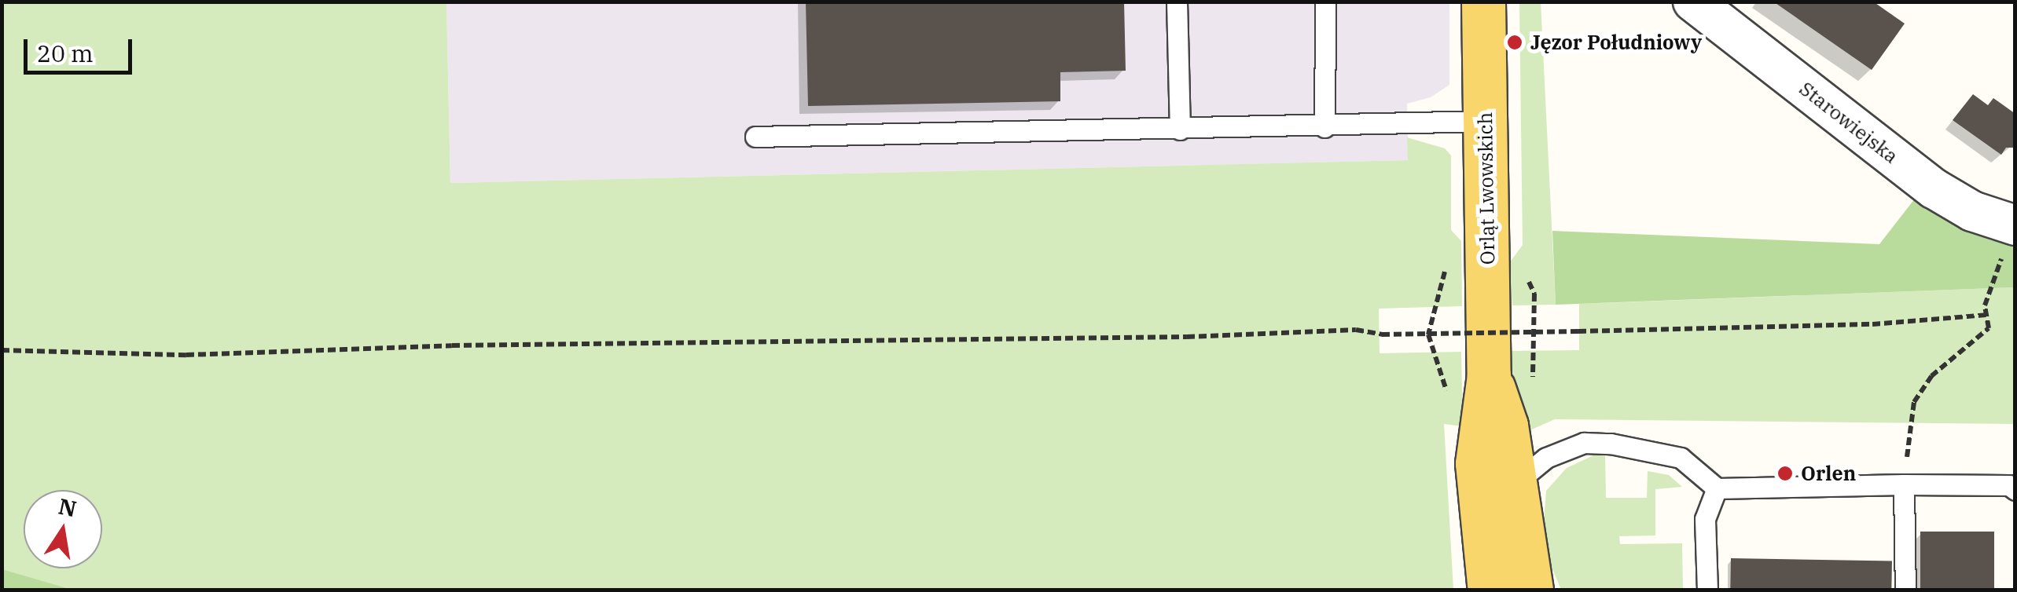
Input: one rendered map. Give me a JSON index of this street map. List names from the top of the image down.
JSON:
{
  "streets": {
    "main road": ["Orląt Lwowskich"],
    "street": ["Starowiejska"]
  },
  "places": ["Jęzor Południowy", "Orlen"],
  "scale_bar": "20 m",
  "north": "top"
}
